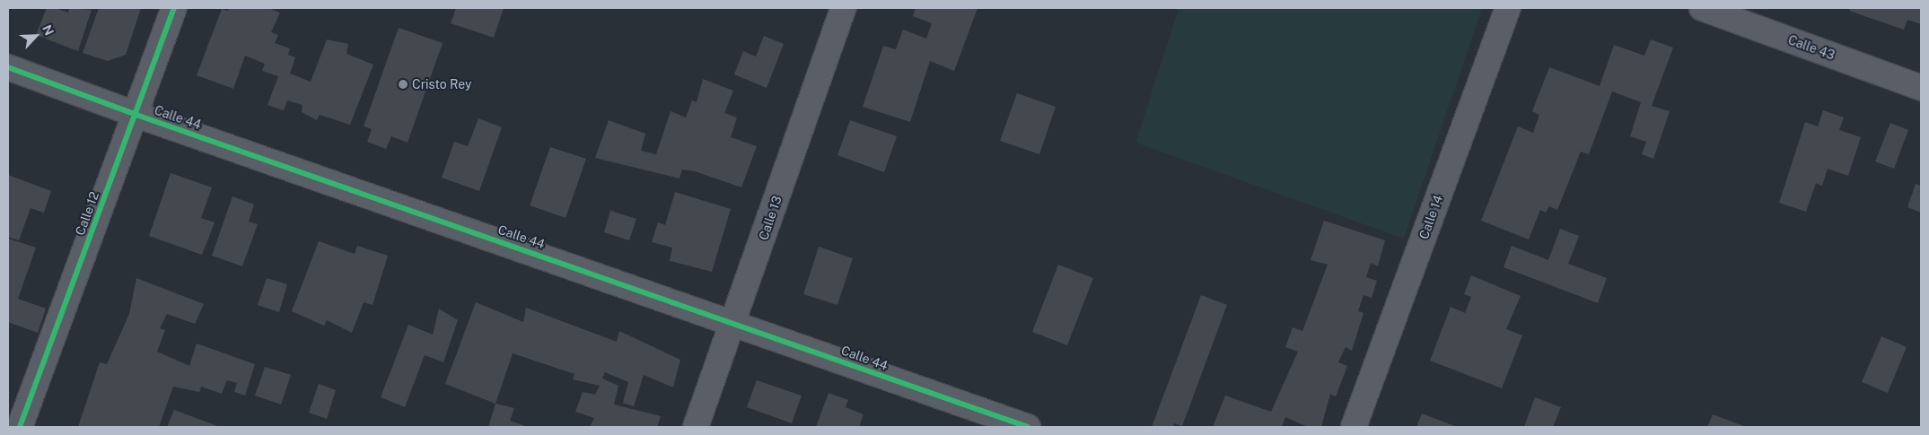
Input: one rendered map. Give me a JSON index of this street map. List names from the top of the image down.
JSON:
{
  "streets": {
    "street": [
      "Calle 43",
      "Calle 44",
      "Calle 12",
      "Calle 14",
      "Calle 13"
    ]
  },
  "crossings": [
    ["Calle 44", "Calle 12"],
    ["Calle 44", "Calle 13"]
  ],
  "places": ["Cristo Rey"],
  "north": "top right"
}
